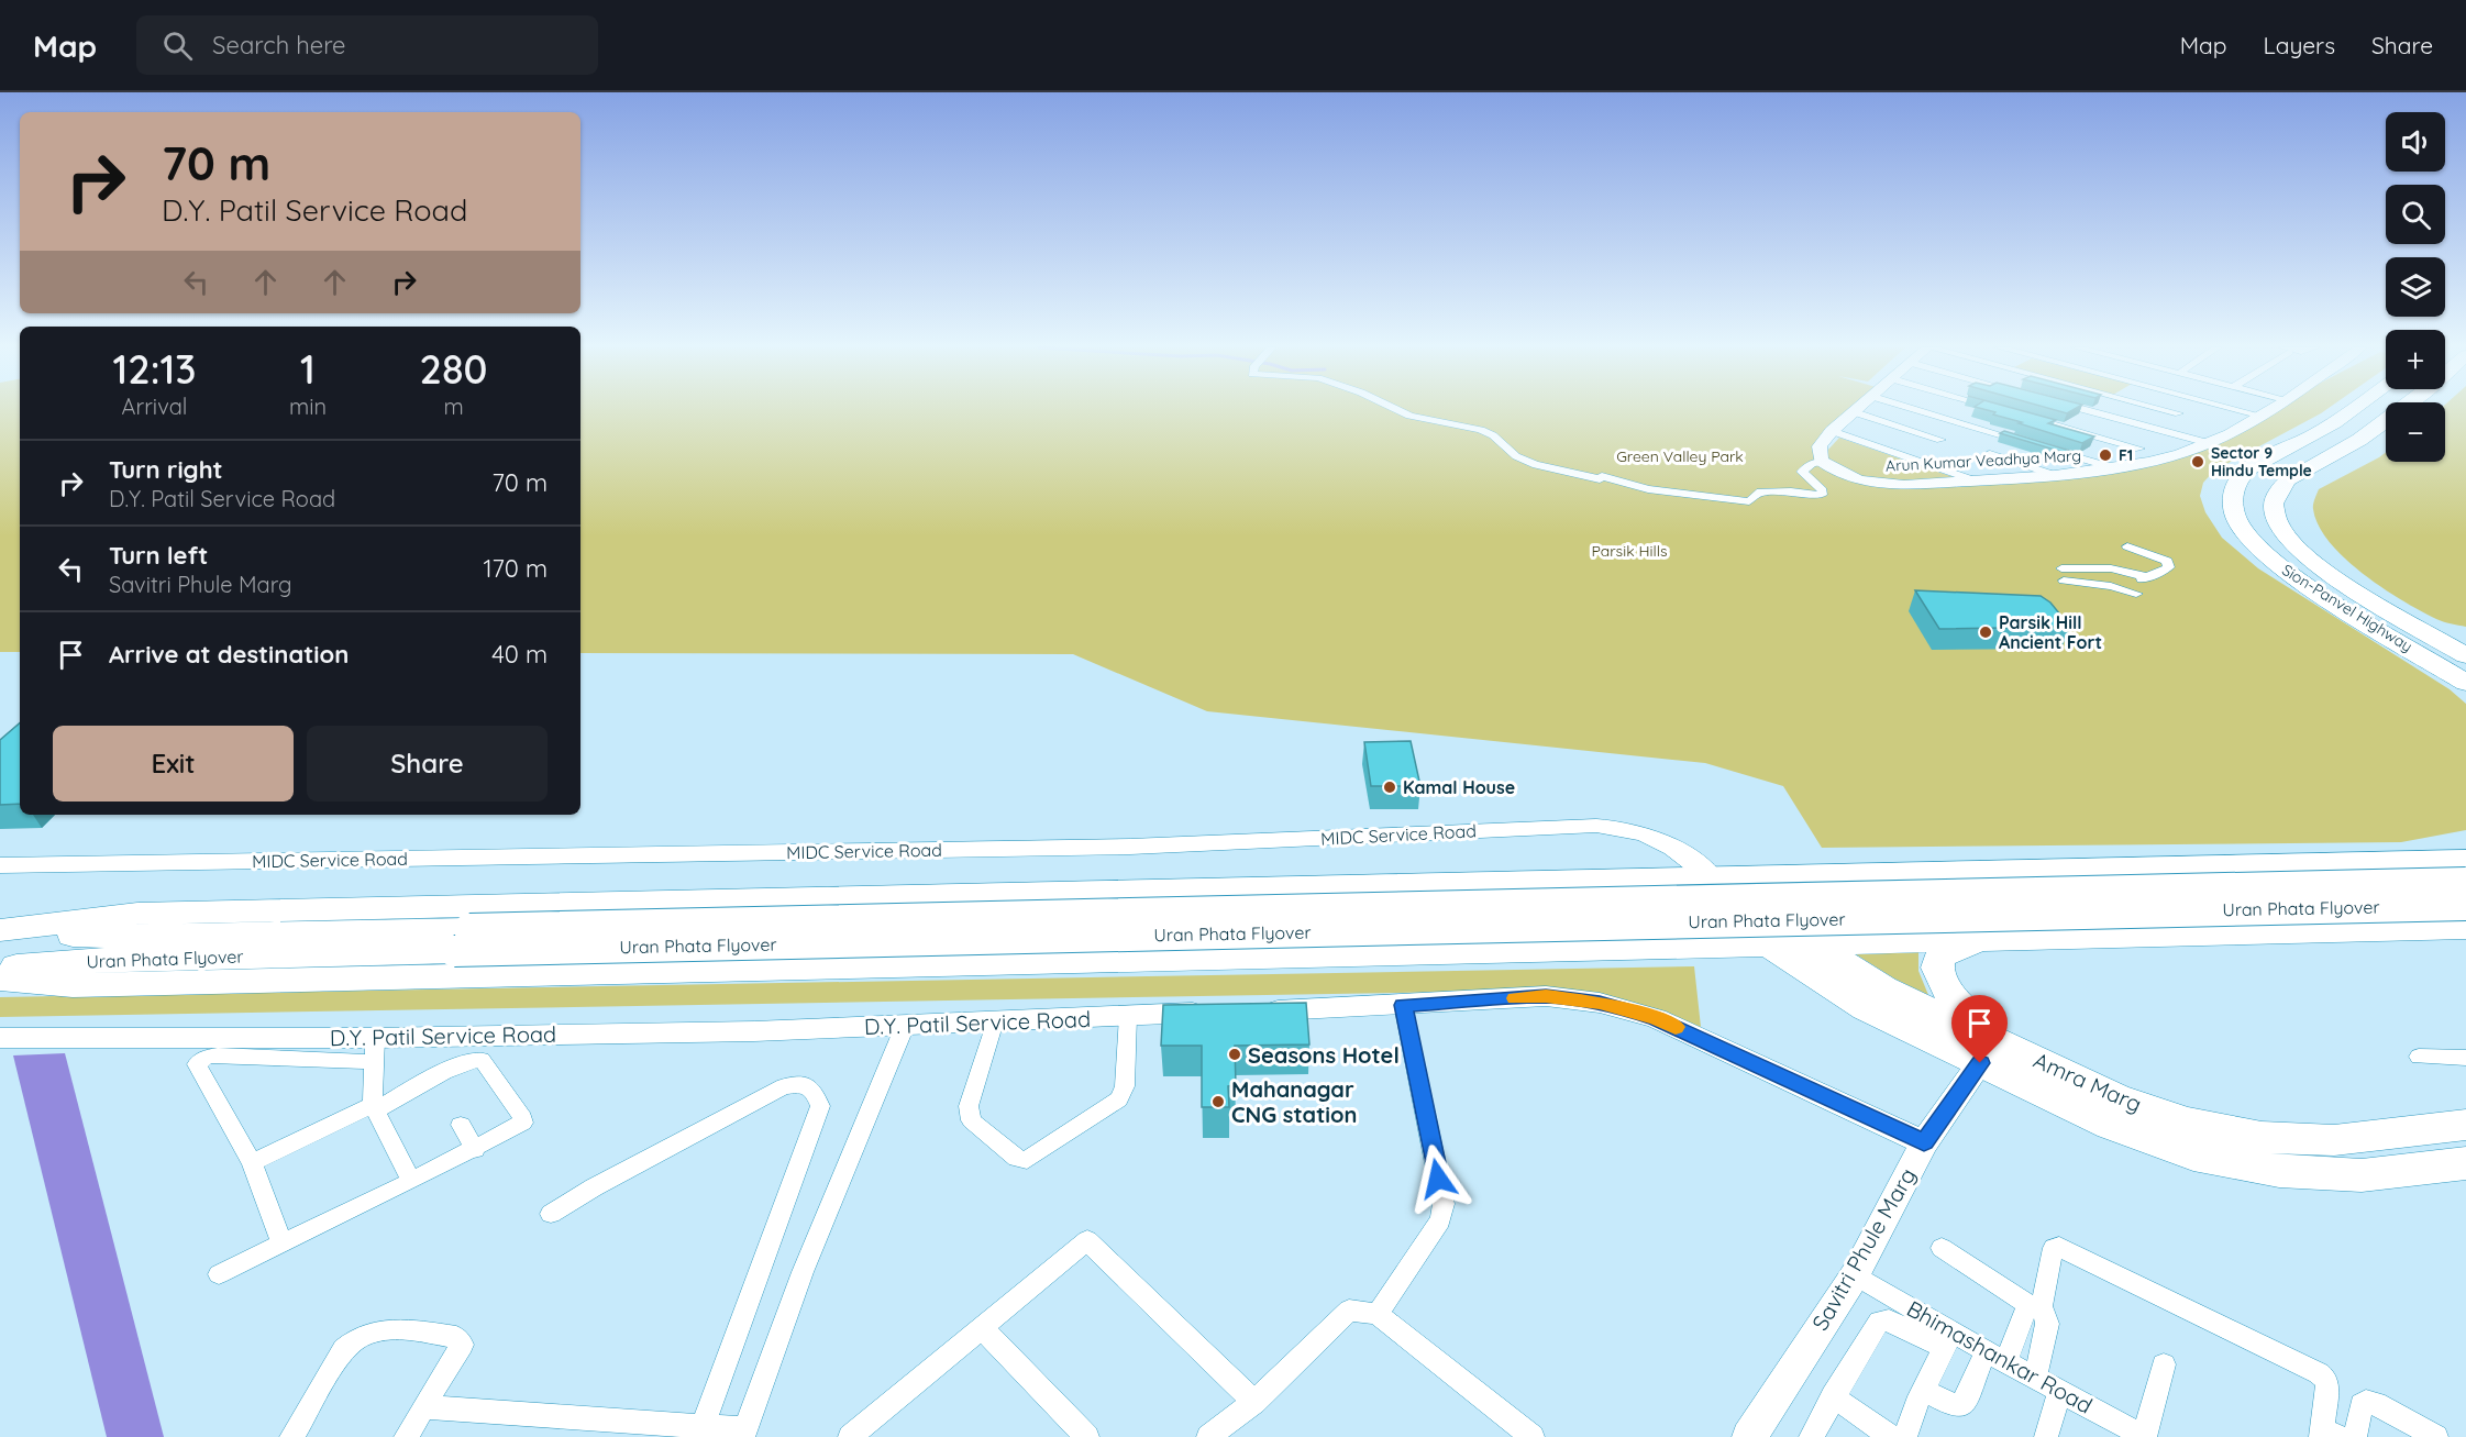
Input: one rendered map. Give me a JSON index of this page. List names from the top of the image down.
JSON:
{
  "streets": {
    "highway": ["Sion-Panvel Highway", "Uran Phata Flyover", "Amra Marg"],
    "street": [
      "Arun Kumar Veadhya Marg",
      "MIDC Service Road",
      "D.Y. Patil Service Road",
      "Savitri Phule Marg",
      "Bhimashankar Road"
    ]
  },
  "crossings": [
    ["MIDC Service Road", "Amra Marg"],
    ["Amra Marg", "Savitri Phule Marg"],
    ["Savitri Phule Marg", "Bhimashankar Road"]
  ],
  "parks": ["Green Valley Park", "Parsik Hills"],
  "places": [
    "F1",
    "Sector 9 Hindu Temple",
    "Parsik Hill Ancient Fort",
    "Kamal House",
    "Seasons Hotel",
    "Mahanagar CNG station"
  ],
  "page": {
    "header": "Map",
    "search": "Search here",
    "nav": ["Map", "Layers", "Share"],
    "map_buttons": ["+", "−"],
    "turn": ["70 m", "D.Y. Patil Service Road"],
    "eta": [
      "12:13",
      "Arrival",
      "1",
      "min",
      "280",
      "m"
    ],
    "list": [
      {
        "name": "Turn right",
        "note": "D.Y. Patil Service Road",
        "value": "70 m"
      },
      {
        "name": "Turn left",
        "note": "Savitri Phule Marg",
        "value": "170 m"
      },
      {
        "name": "Arrive at destination",
        "value": "40 m"
      }
    ],
    "buttons": ["Exit", "Share"]
  }
}
